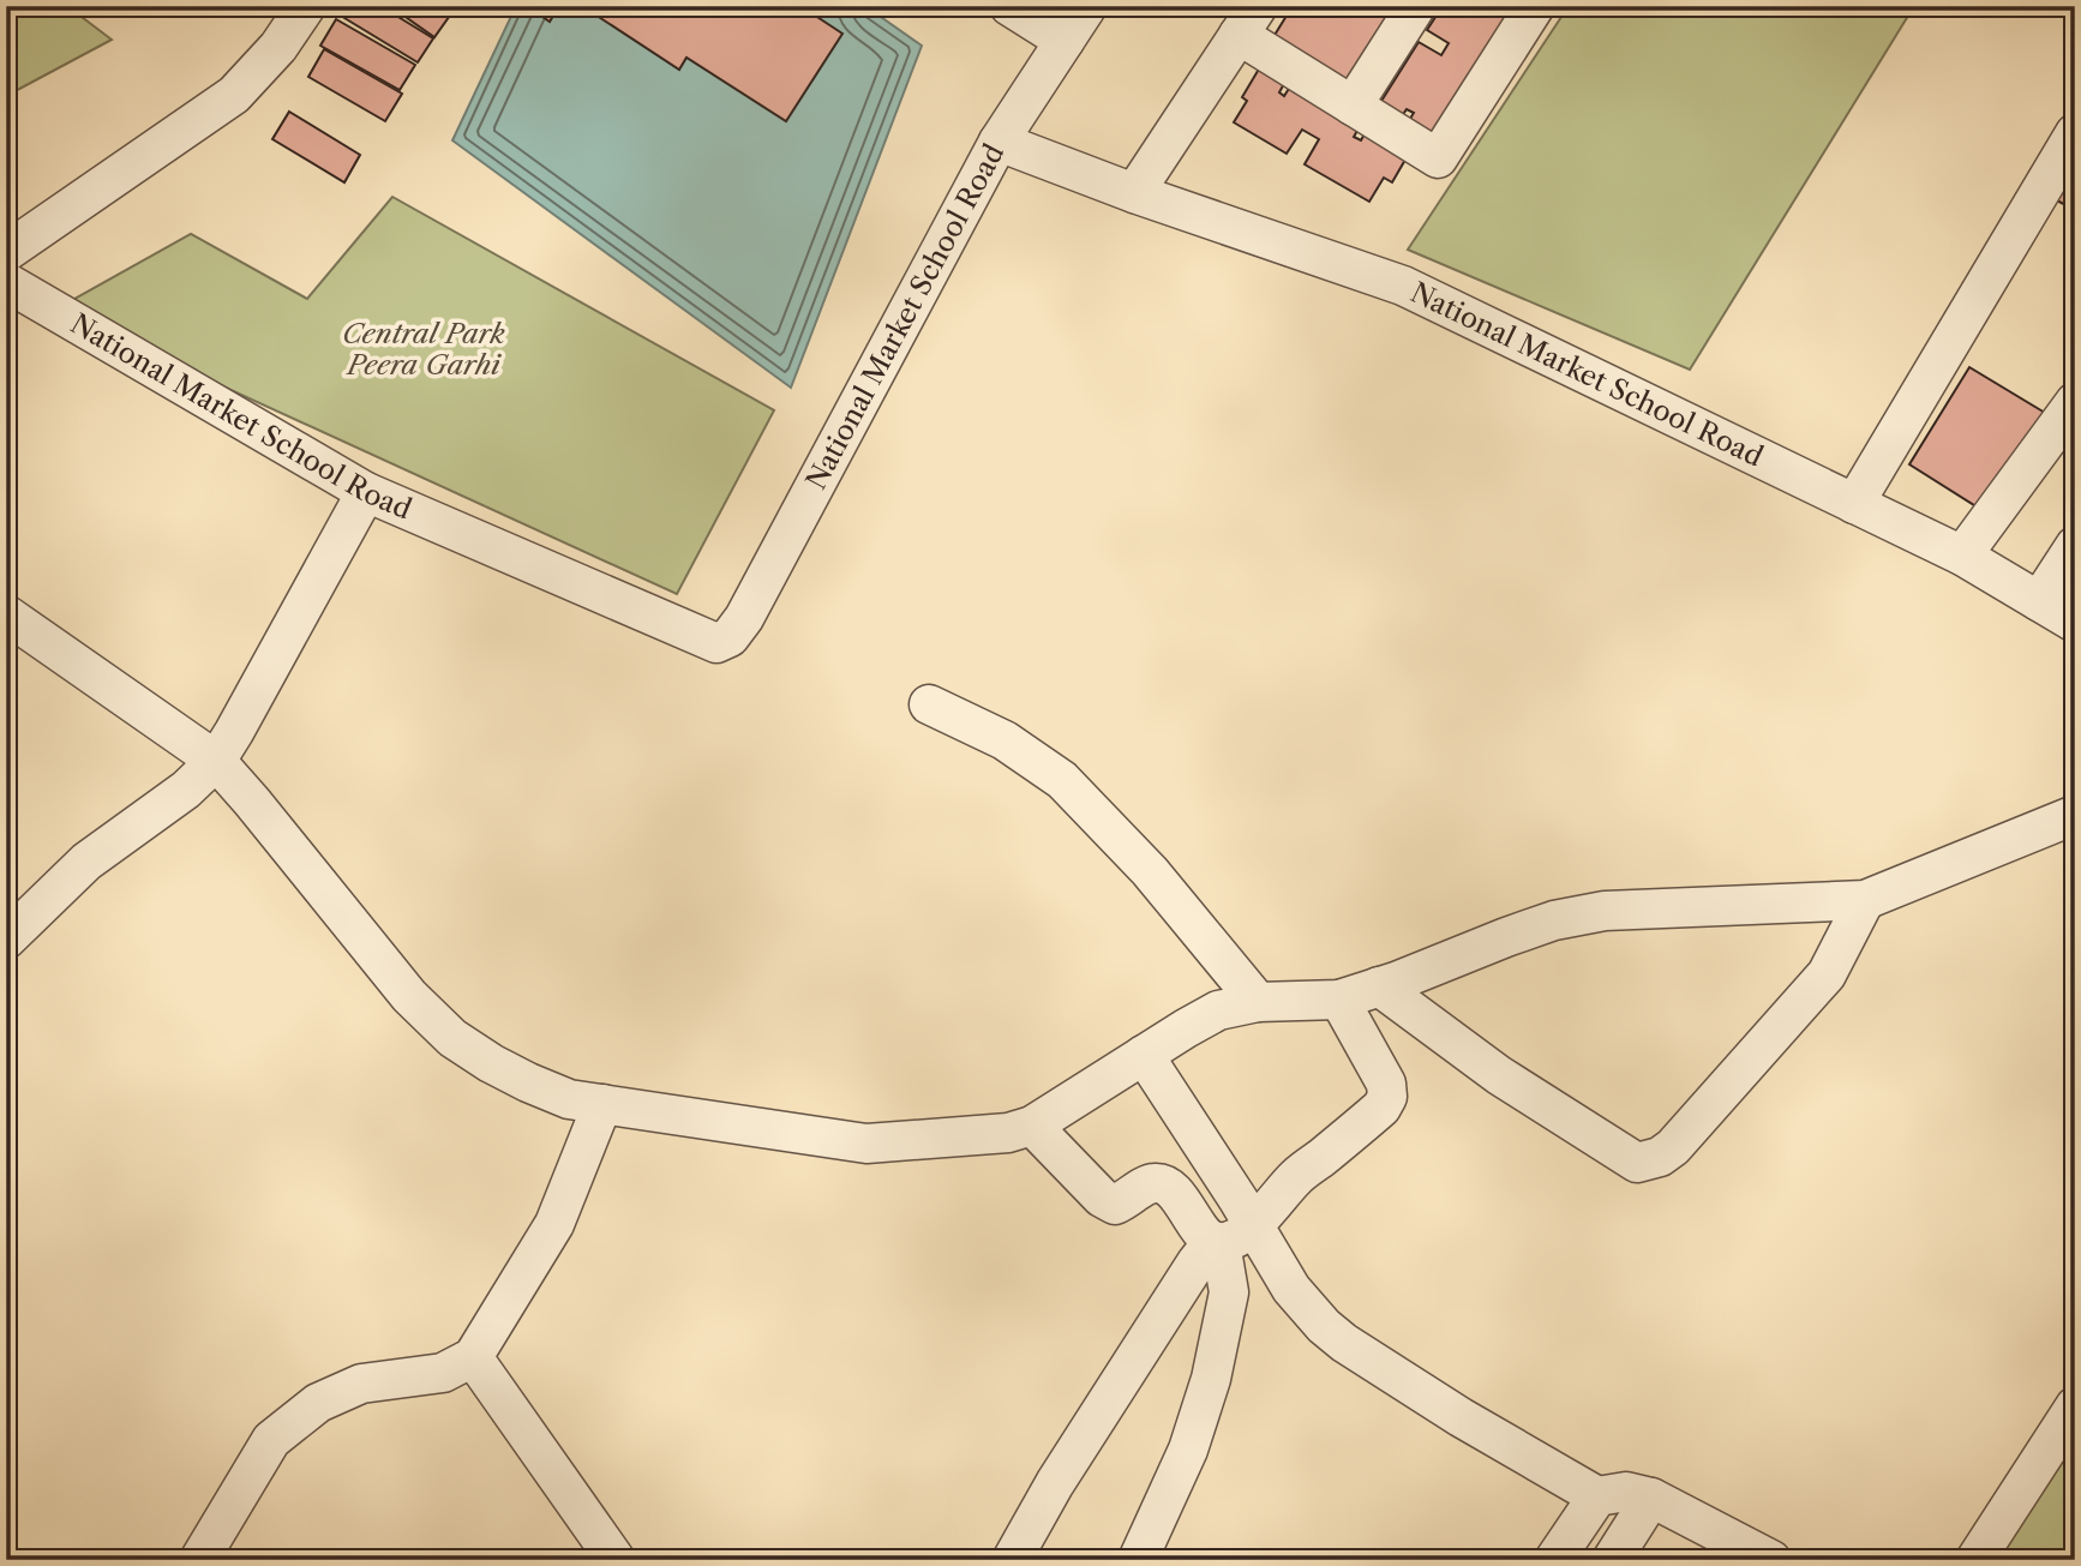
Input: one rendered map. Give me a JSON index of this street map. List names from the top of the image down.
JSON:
{
  "streets": {
    "street": ["National Market School Road"]
  },
  "parks": ["Central Park Peera Garhi"]
}
